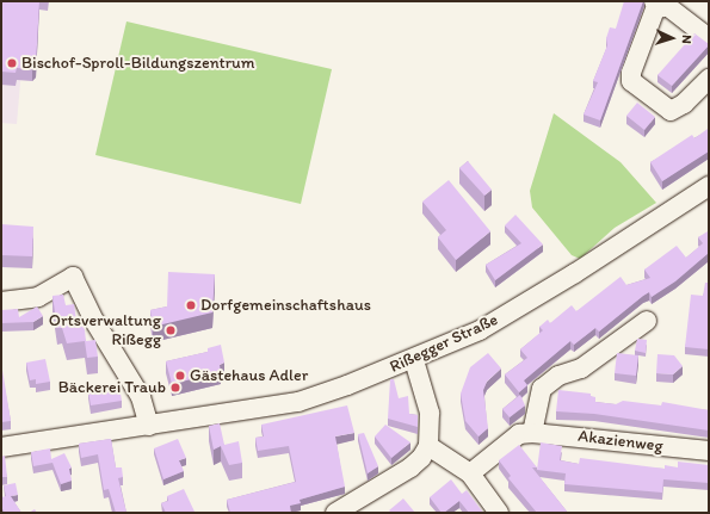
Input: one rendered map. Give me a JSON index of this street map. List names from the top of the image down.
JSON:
{
  "streets": {
    "street": ["Rißegger Straße", "Akazienweg"]
  },
  "places": [
    "Bischof-Sproll-Bildungszentrum",
    "Dorfgemeinschaftshaus",
    "Ortsverwaltung Rißegg",
    "Gästehaus Adler",
    "Bäckerei Traub"
  ],
  "north": "right"
}
